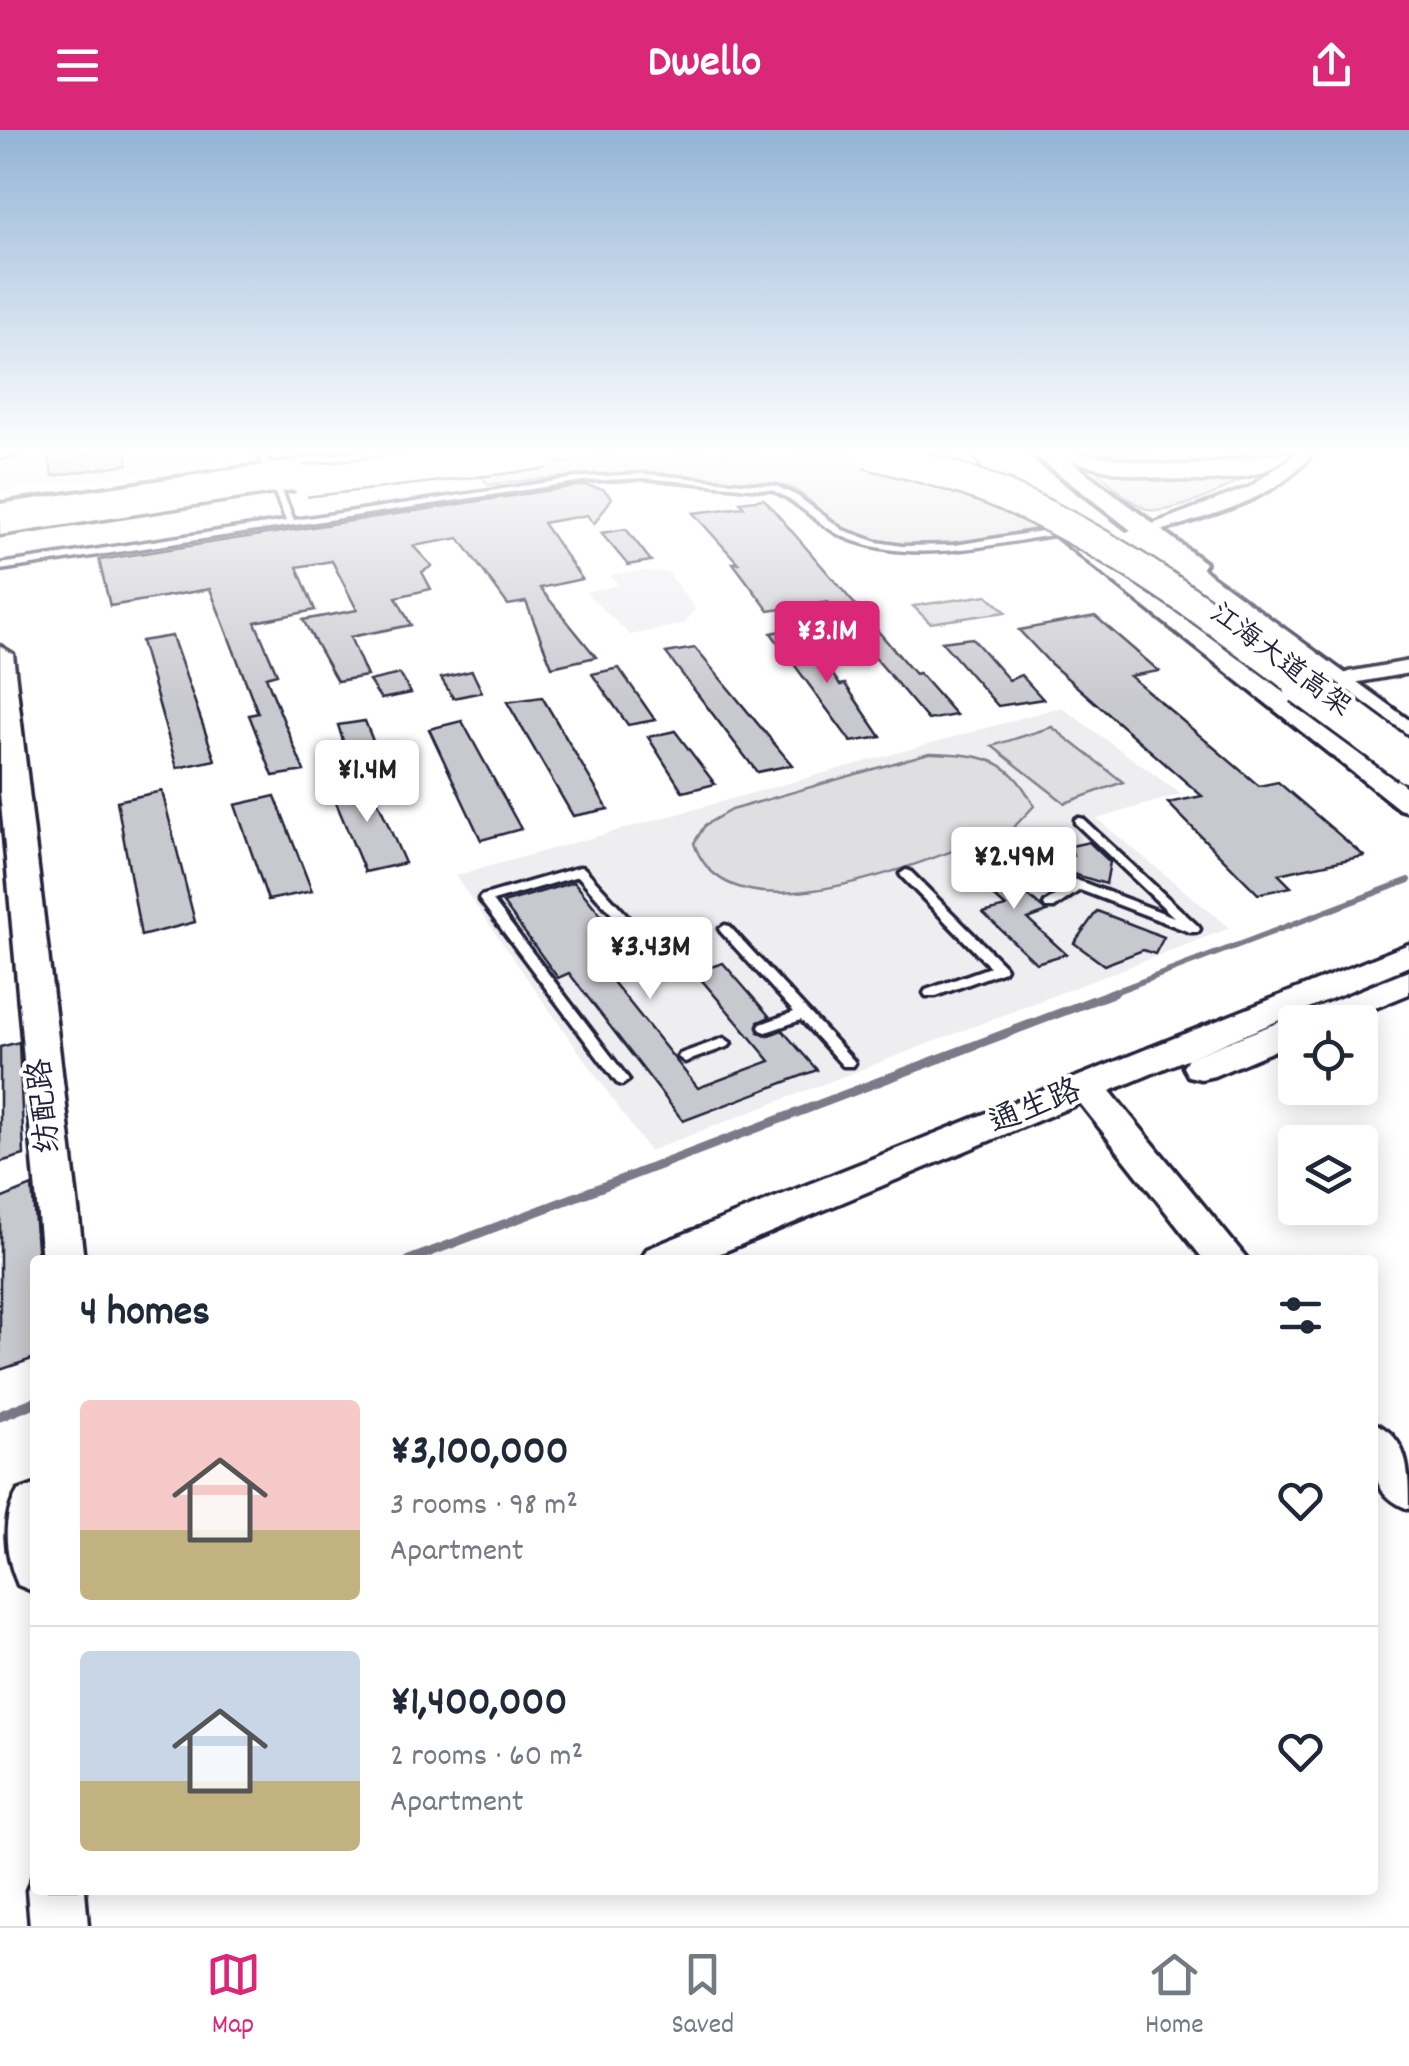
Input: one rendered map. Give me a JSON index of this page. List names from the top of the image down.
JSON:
{
  "streets": {
    "highway": ["江海大道高架"],
    "street": ["纺配路", "通生路"]
  },
  "page": {
    "header": "Dwello",
    "price": [
      "¥3.1M",
      "¥1.4M",
      "¥2.49M",
      "¥3.43M"
    ],
    "heading": "4 homes",
    "list": [
      {
        "name": "¥3,100,000",
        "note": "3 rooms · 98 m² · Apartment"
      },
      {
        "name": "¥1,400,000",
        "note": "2 rooms · 60 m² · Apartment"
      }
    ],
    "tabs": ["Map", "Saved", "Home"]
  }
}
